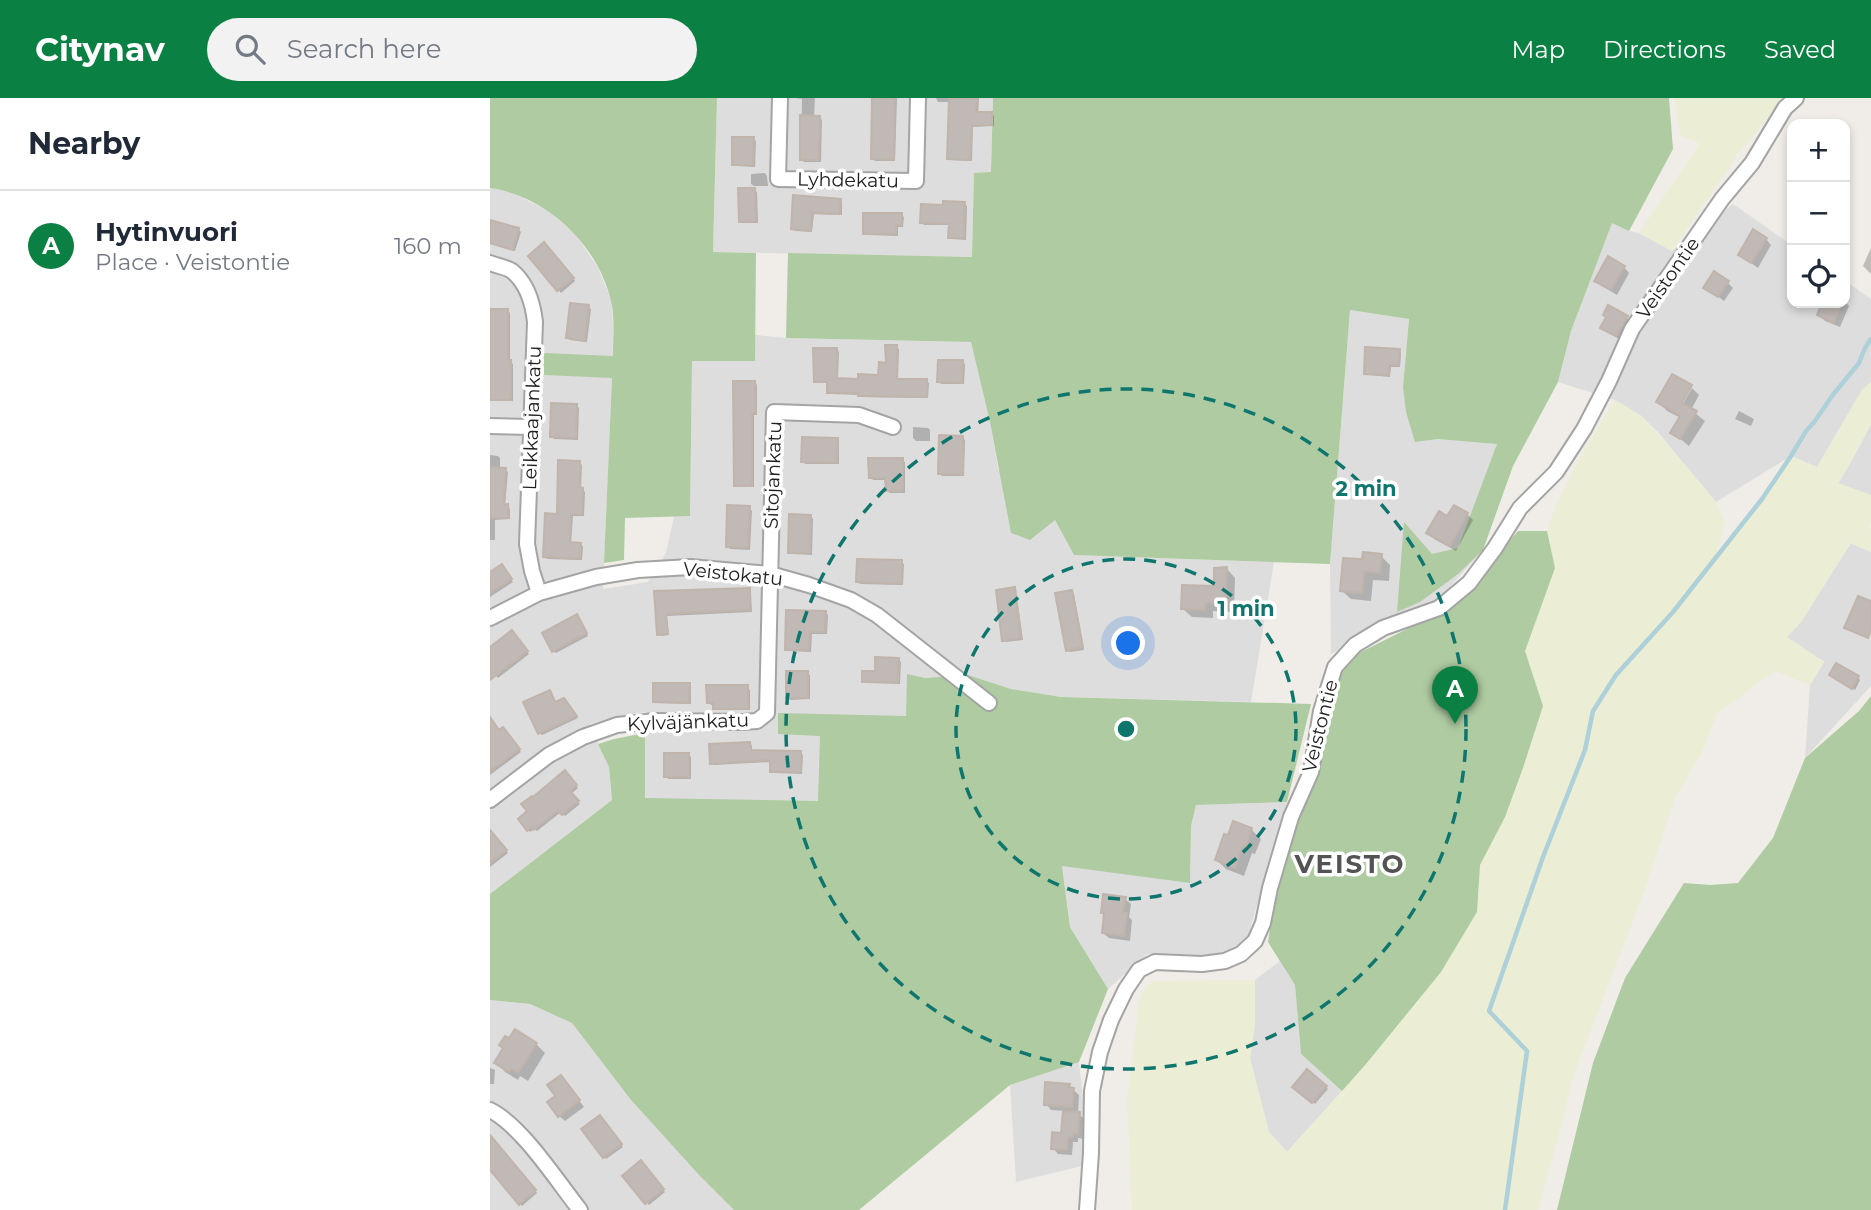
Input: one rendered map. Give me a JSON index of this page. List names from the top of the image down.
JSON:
{
  "streets": {
    "street": [
      "Lyhdekatu",
      "Veistontie",
      "Leikkaajankatu",
      "Sitojankatu",
      "Veistokatu",
      "Kylväjänkatu"
    ]
  },
  "crossings": [
    ["Leikkaajankatu", "Veistokatu"],
    ["Sitojankatu", "Veistokatu"],
    ["Sitojankatu", "Kylväjänkatu"],
    ["Veistokatu", "Kylväjänkatu"]
  ],
  "districts": ["VEISTO"],
  "page": {
    "header": "Citynav",
    "search": "Search here",
    "nav": ["Map", "Directions", "Saved"],
    "heading": "Nearby",
    "map_buttons": ["+", "−"],
    "list": [
      {
        "mark": "A",
        "name": "Hytinvuori",
        "note": "Place · Veistontie",
        "value": "160 m"
      }
    ],
    "pins": "A"
  },
  "rings": ["2 min", "1 min"]
}
